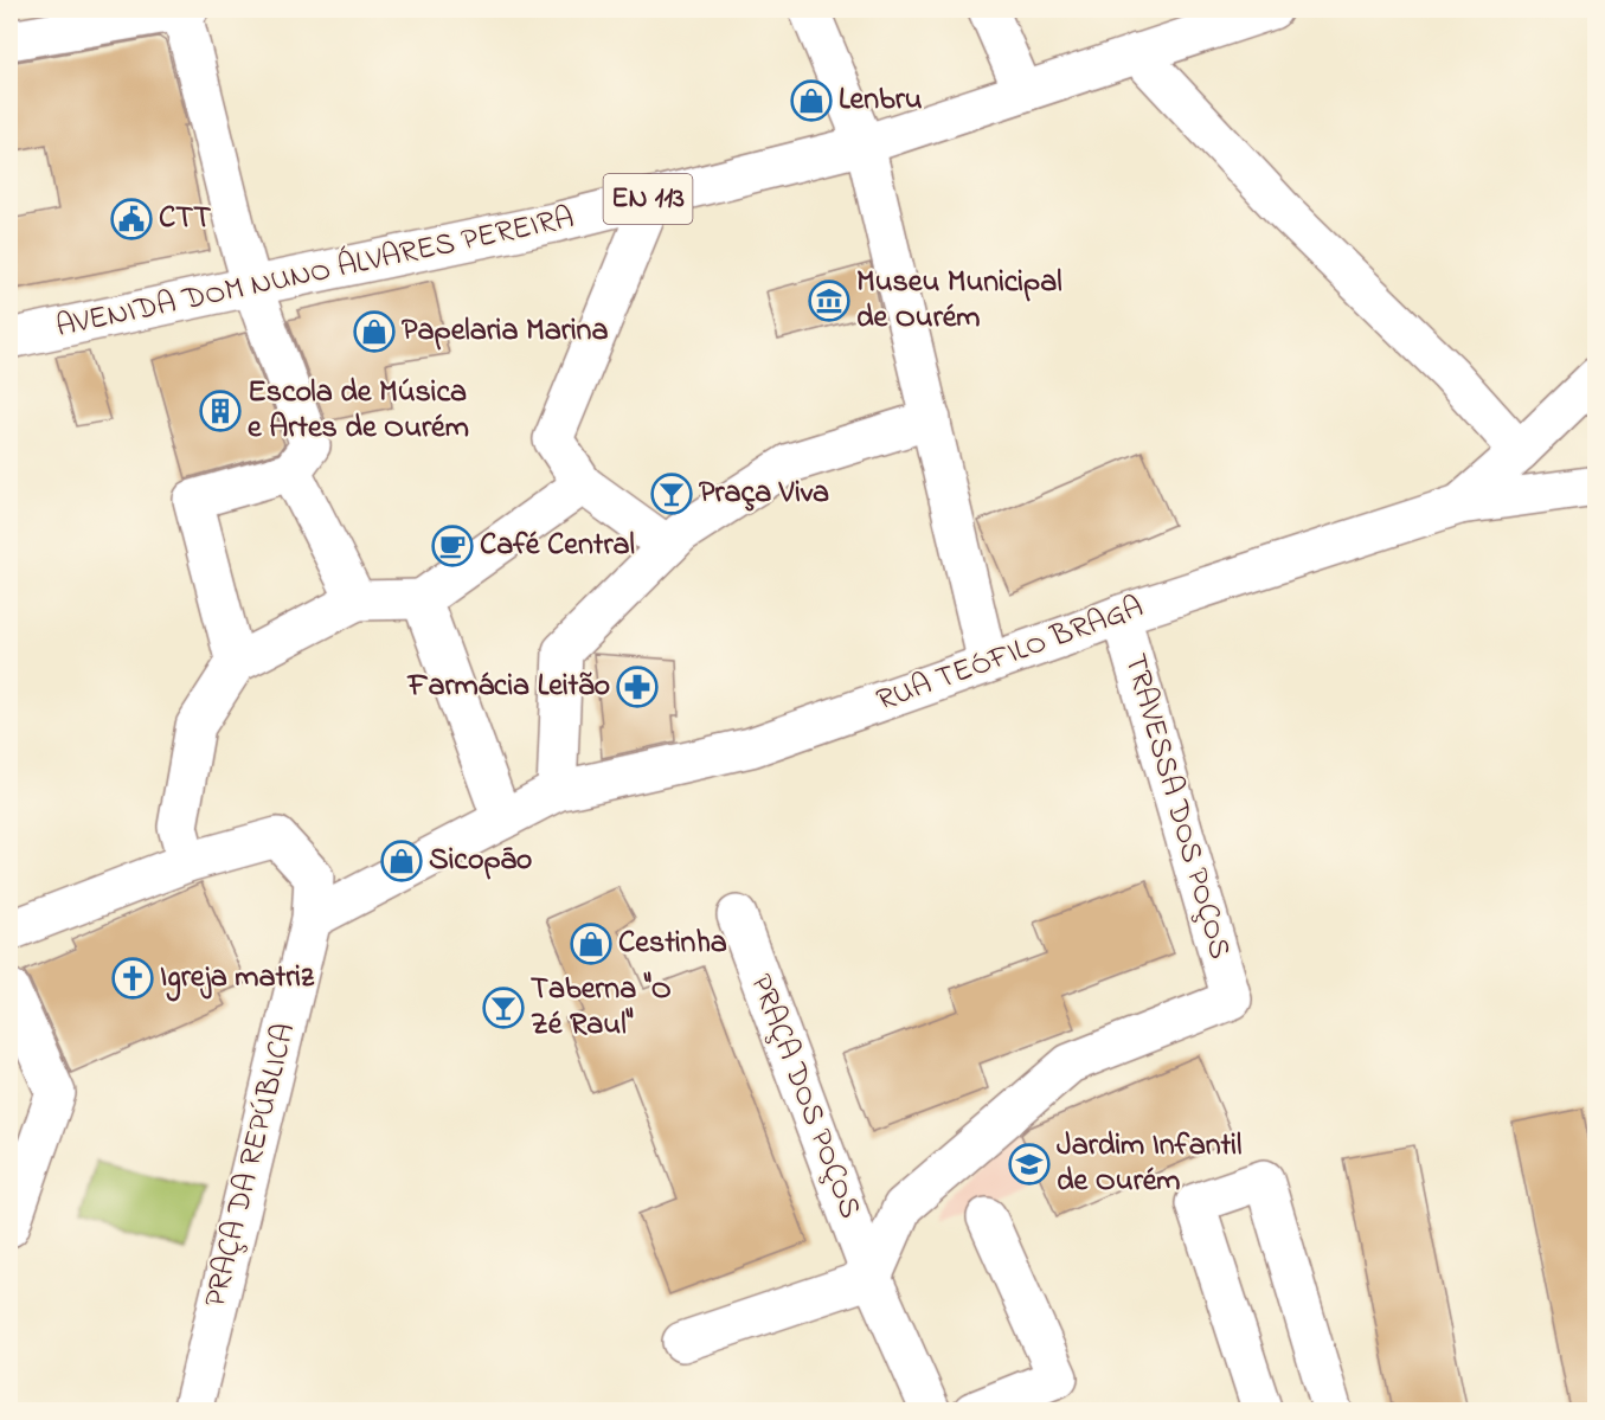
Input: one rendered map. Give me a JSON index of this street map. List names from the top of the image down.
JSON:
{
  "streets": {
    "street": [
      "EN 113",
      "AVENIDA DOM NUNO ÁLVARES PEREIRA",
      "RUA TEÓFILO BRAGA",
      "TRAVESSA DOS POÇOS",
      "PRAÇA DOS POÇOS",
      "PRAÇA DA REPÚBLICA"
    ]
  },
  "crossings": [
    ["RUA TEÓFILO BRAGA", "TRAVESSA DOS POÇOS"],
    ["RUA TEÓFILO BRAGA", "PRAÇA DA REPÚBLICA"],
    ["TRAVESSA DOS POÇOS", "PRAÇA DOS POÇOS"]
  ],
  "places": {
    "shop": [
      "Lenbru",
      "Papelaria Marina",
      "Sicopāo",
      "Cestinha"
    ],
    "public building": ["CTT"],
    "museum": ["Museu Municipal de Ourém"],
    "building": ["Escola de Música e Artes de Ourém"],
    "bar": ["Praça Viva", "Taberna \"O Zé Raul\""],
    "cafe": ["Café Central"],
    "pharmacy": ["Farmácia Leitão"],
    "church": ["Igreja matriz"],
    "school or university": ["Jardim Infantil de Ourém"]
  }
}
